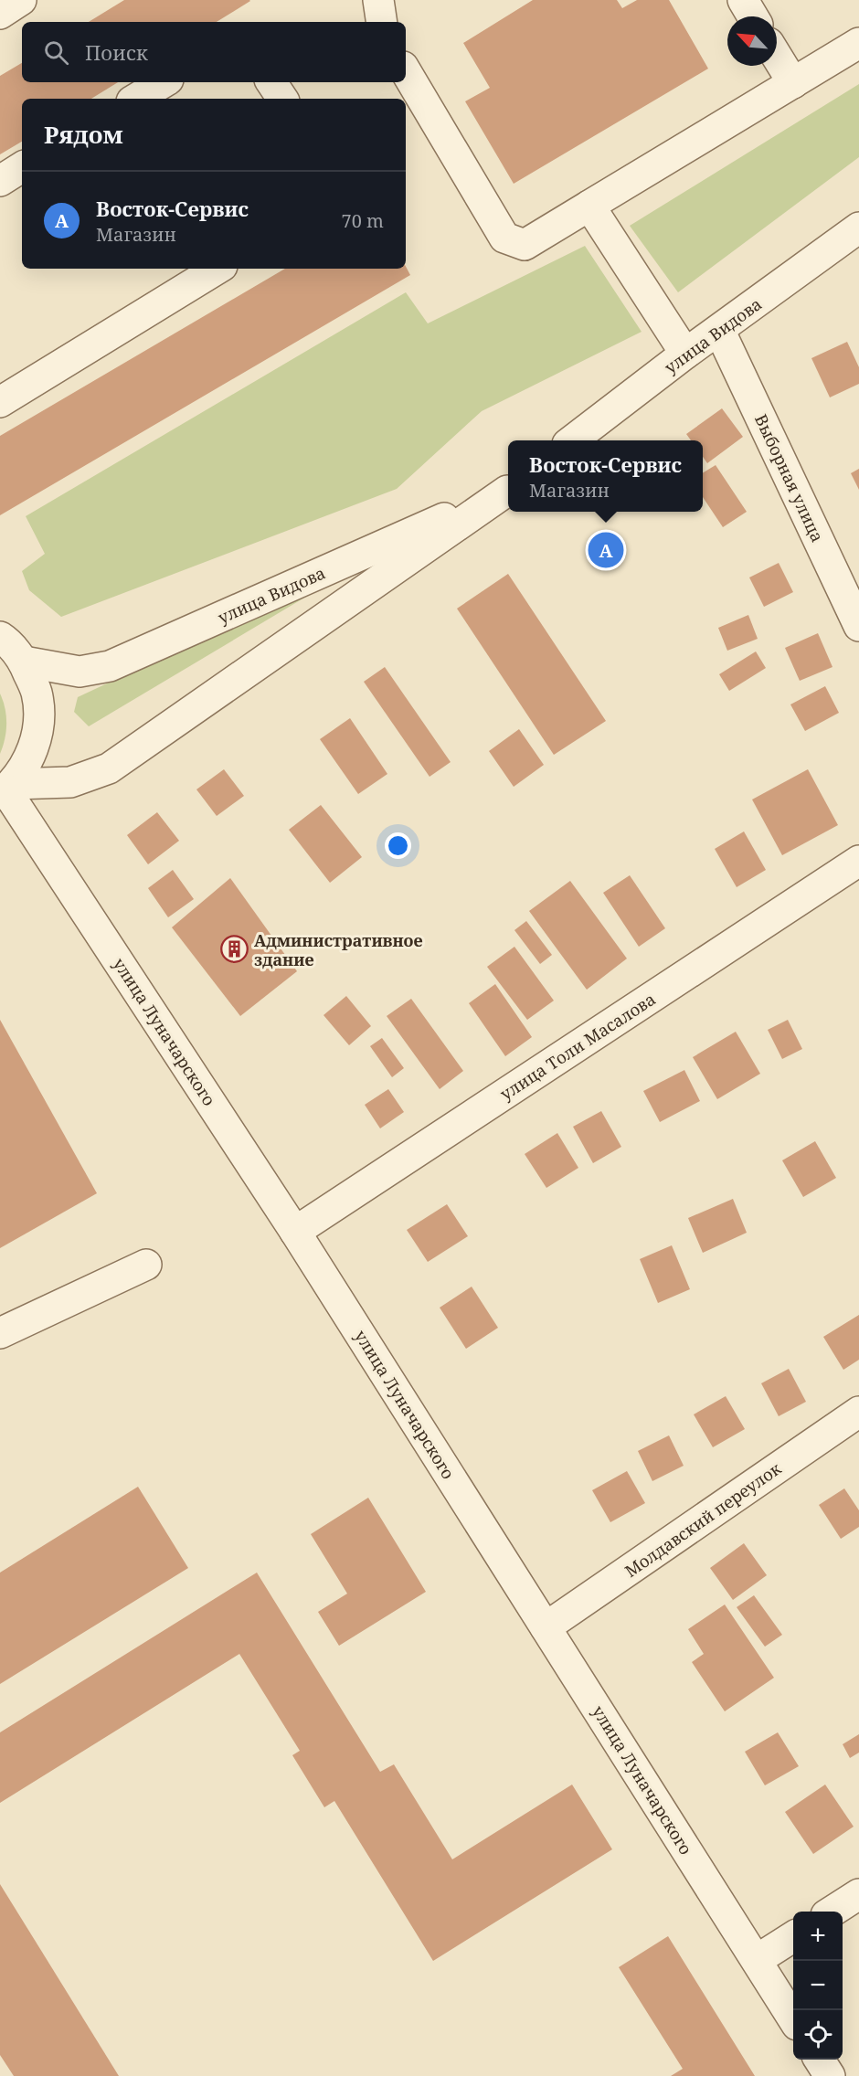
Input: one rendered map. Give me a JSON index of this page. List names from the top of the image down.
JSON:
{
  "streets": {
    "street": [
      "улица Видова",
      "Выборная улица",
      "улица Луначарского",
      "улица Толи Масалова",
      "Молдавский переулок"
    ]
  },
  "crossings": [
    ["улица Видова", "Выборная улица"],
    ["улица Луначарского", "улица Толи Масалова"],
    ["улица Луначарского", "Молдавский переулок"]
  ],
  "places": {
    "building": ["Административное здание"]
  },
  "north": "top left",
  "page": {
    "search": "Поиск",
    "heading": "Рядом",
    "list": [
      {
        "mark": "A",
        "name": "Восток-Сервис",
        "note": "Магазин",
        "value": "70 m"
      }
    ],
    "popup": ["Восток-Сервис", "Магазин"],
    "pins": "A",
    "map_buttons": ["+", "−"]
  }
}
